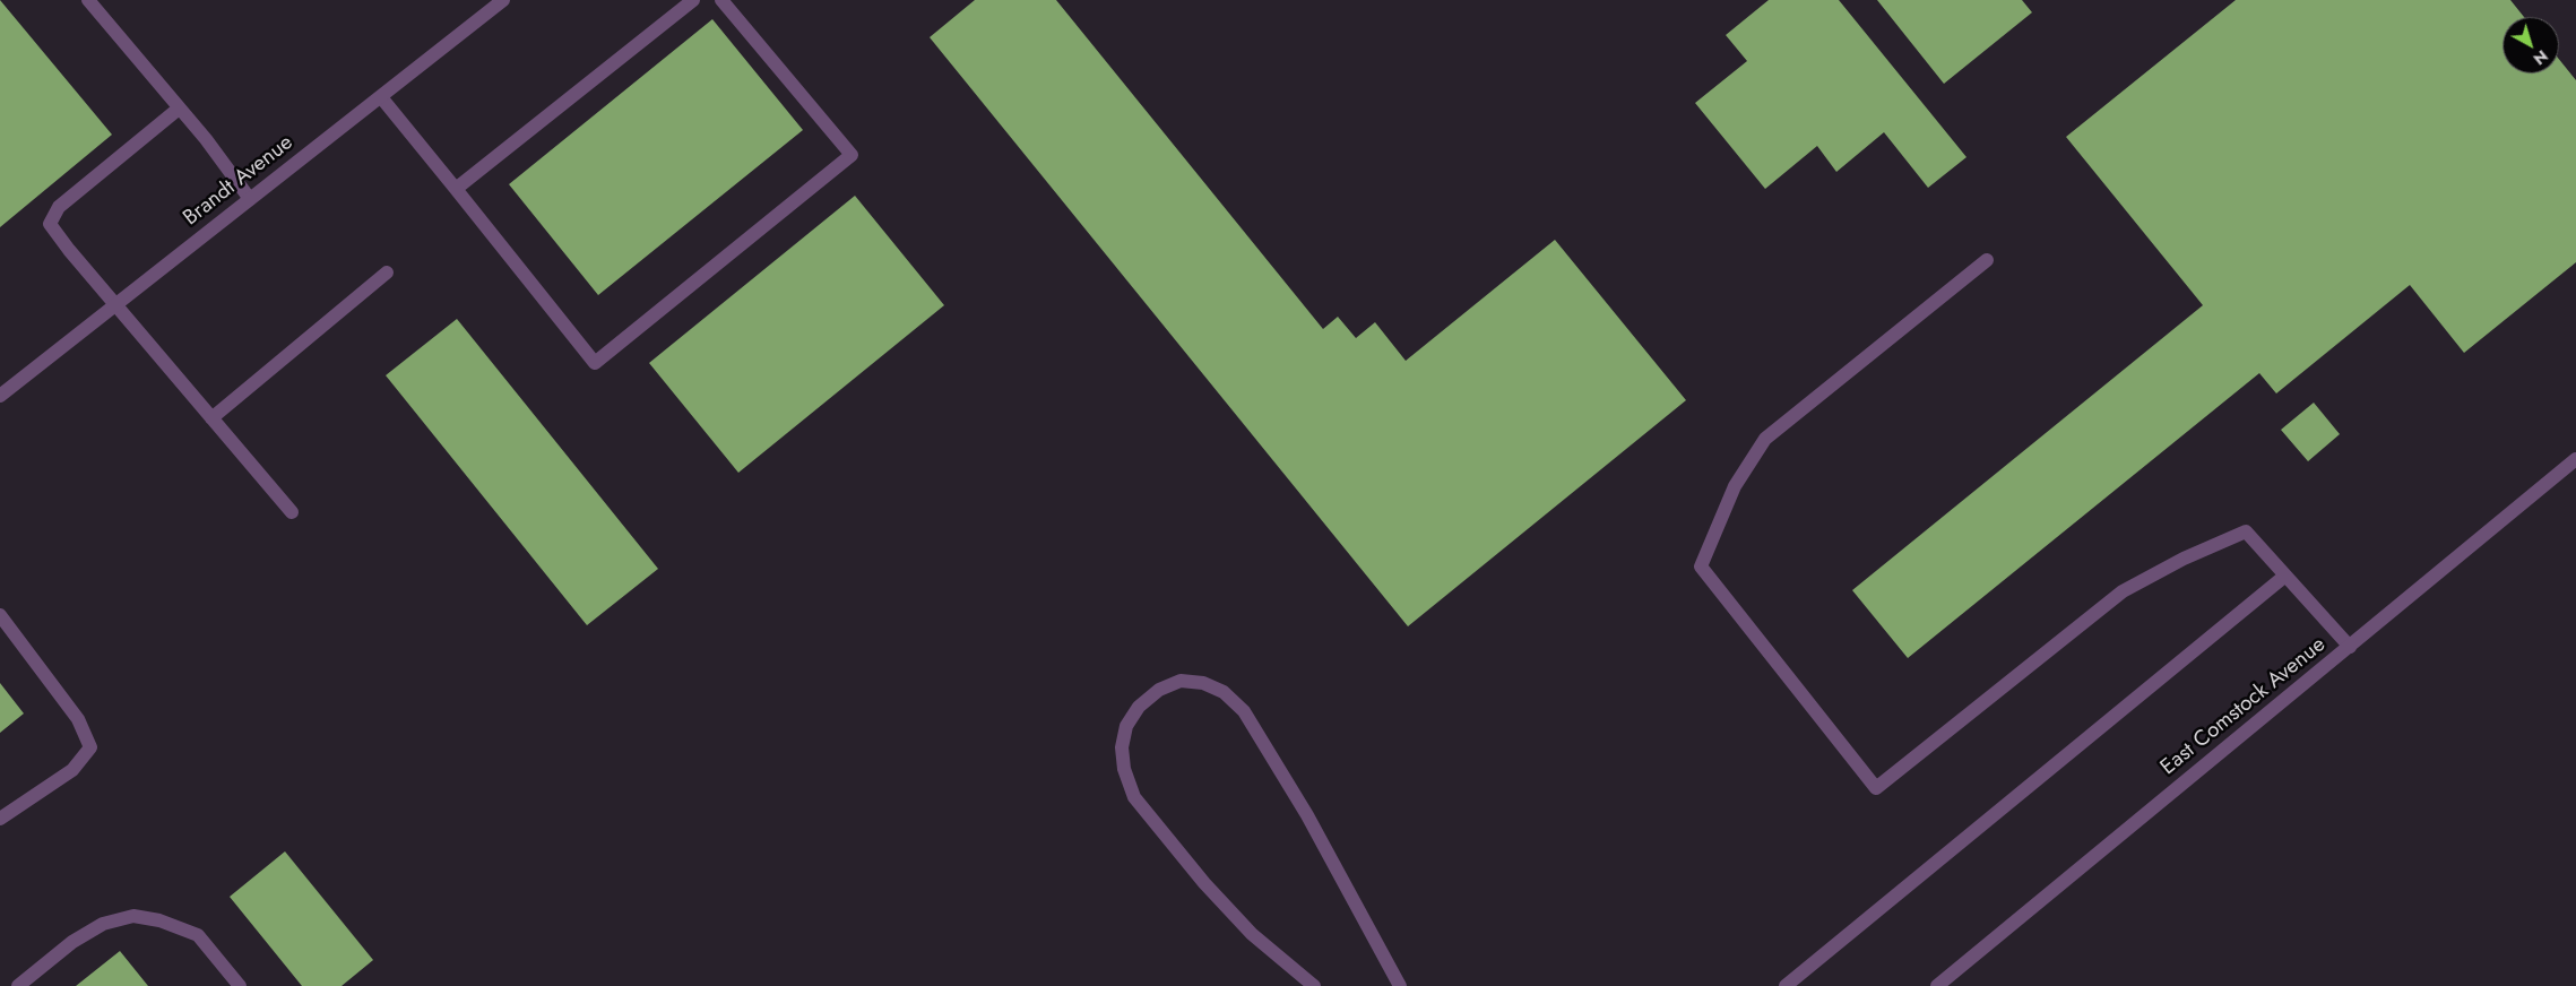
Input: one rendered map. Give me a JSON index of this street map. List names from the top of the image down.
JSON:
{
  "streets": {
    "street": ["Brandt Avenue", "East Comstock Avenue"]
  },
  "north": "bottom right"
}
